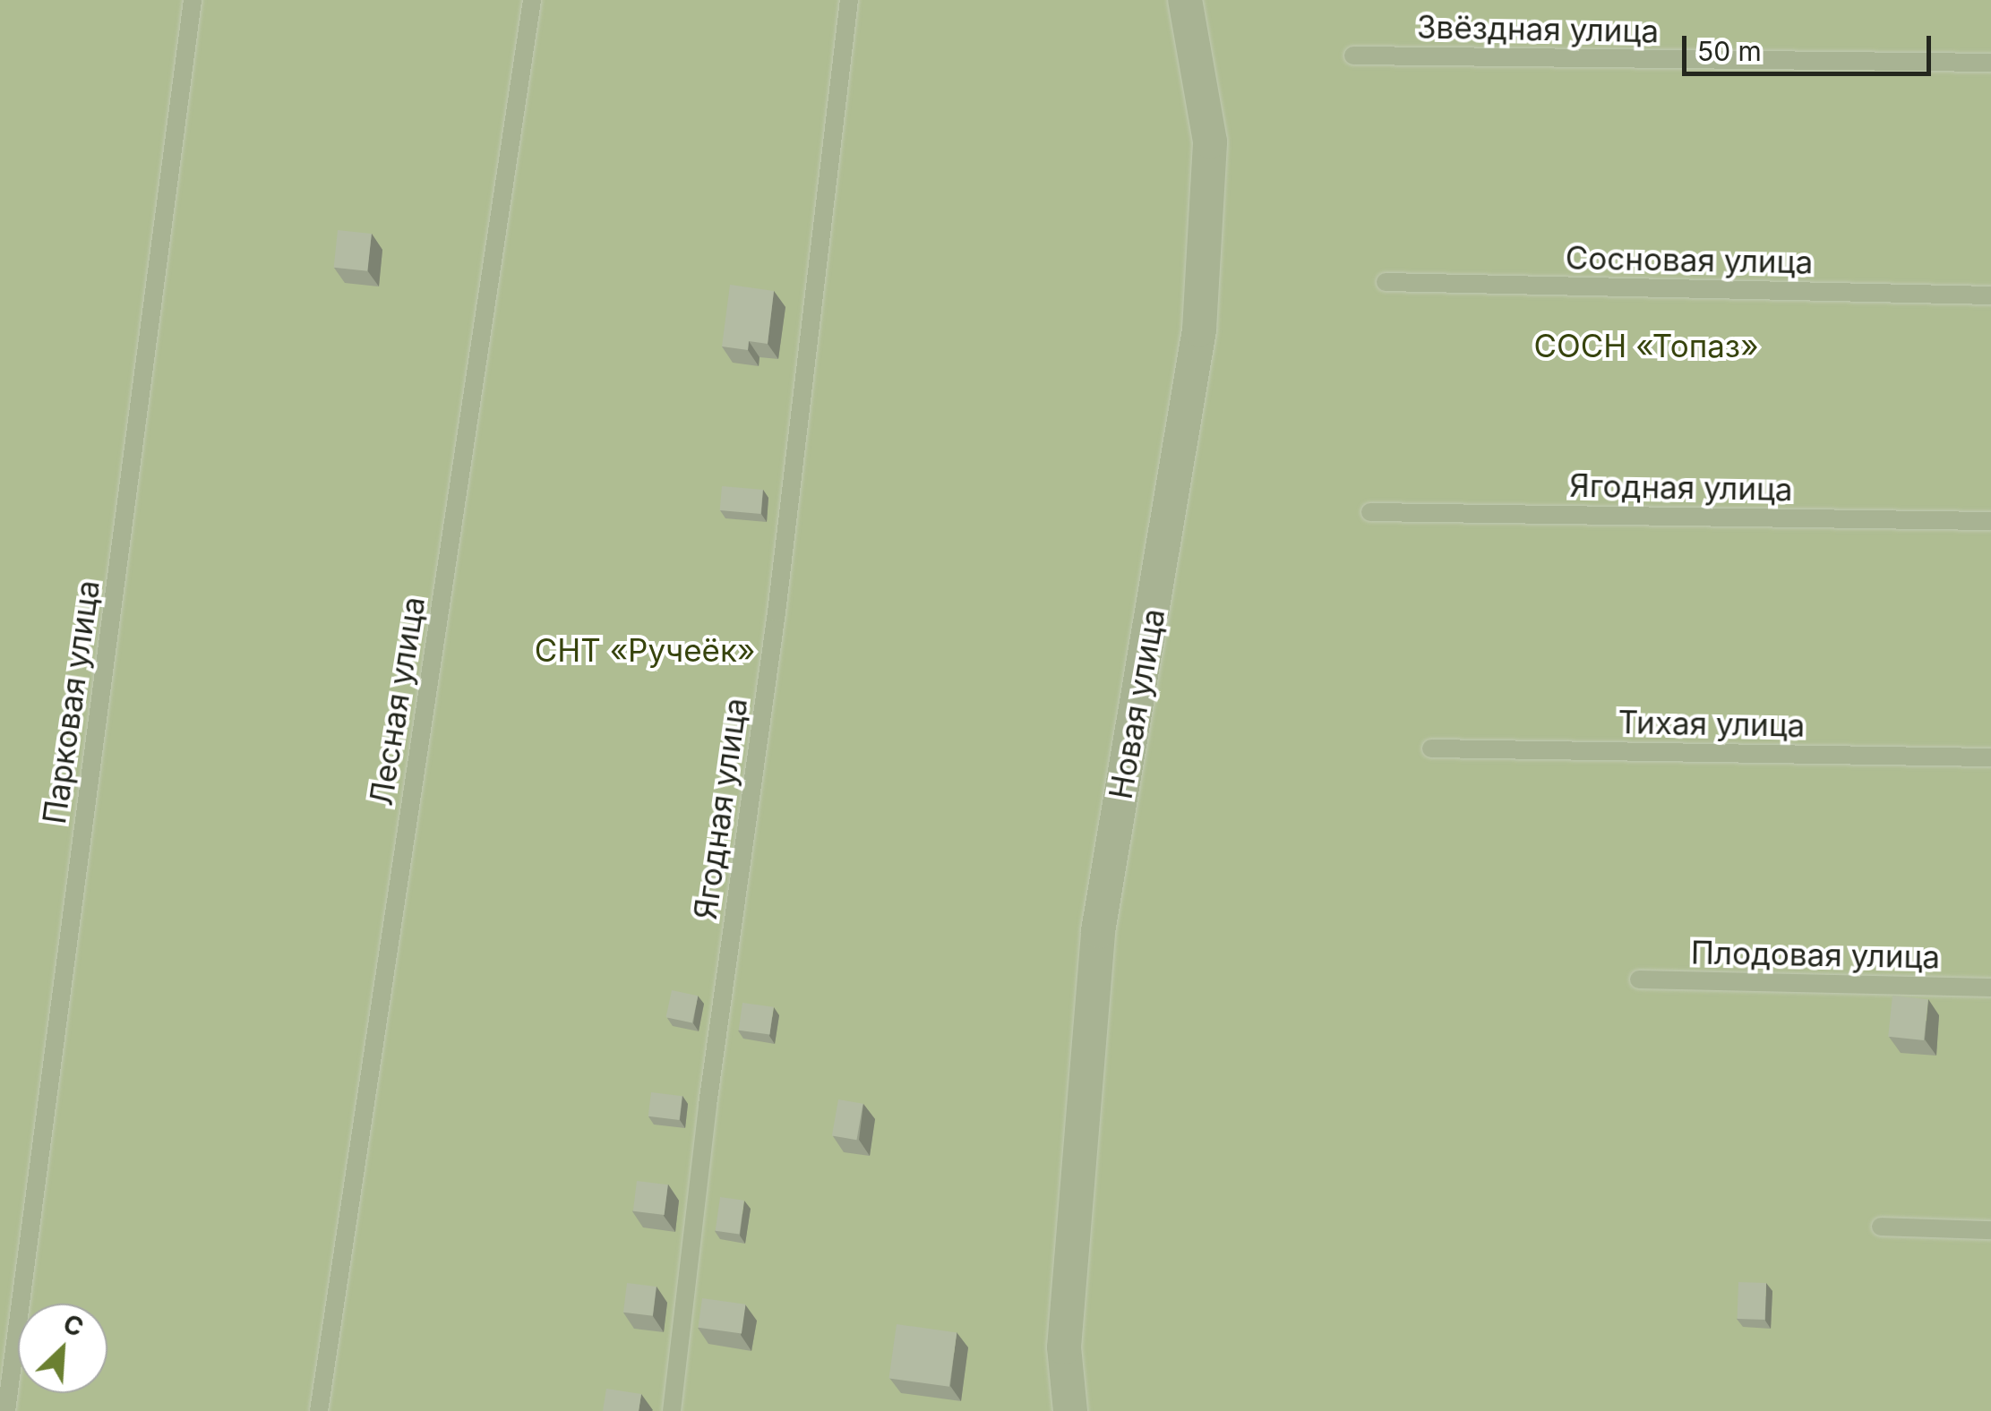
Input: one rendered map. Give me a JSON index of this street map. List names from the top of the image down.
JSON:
{
  "streets": {
    "street": ["Новая улица"],
    "lane": [
      "Звёздная улица",
      "Сосновая улица",
      "Ягодная улица",
      "Лесная улица",
      "Парковая улица",
      "Тихая улица",
      "Плодовая улица"
    ]
  },
  "parks": ["СОСН «Топаз»", "СНТ «Ручеёк»"],
  "scale_bar": "50 m",
  "north": "top right"
}
